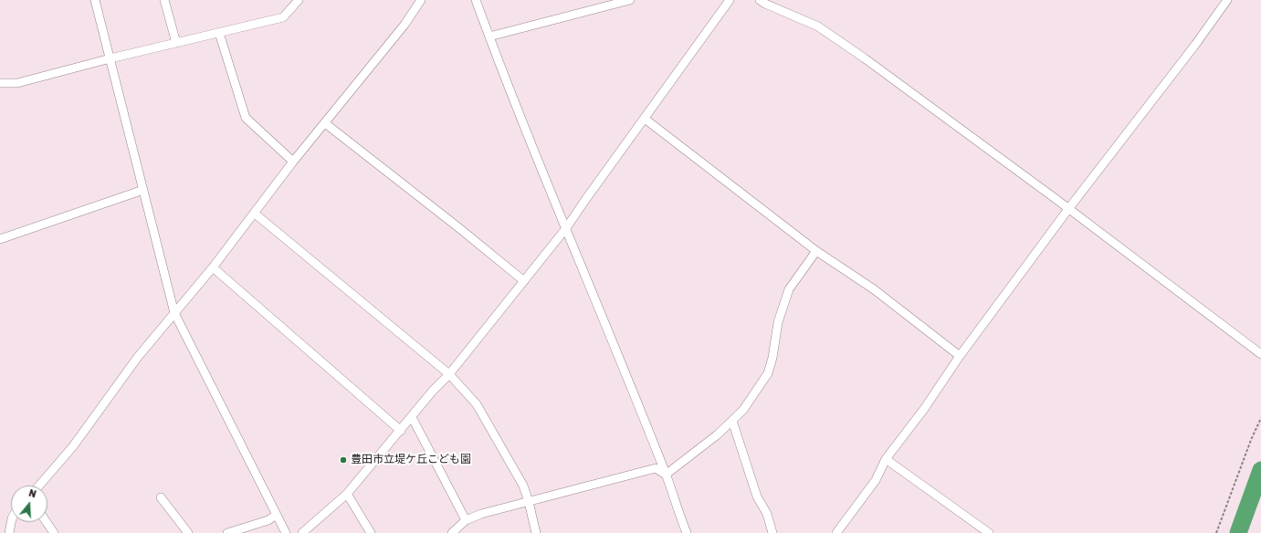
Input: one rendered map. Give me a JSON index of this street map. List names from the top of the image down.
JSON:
{
  "places": ["豊田市立堤ケ丘こども園"],
  "north": "top"
}
